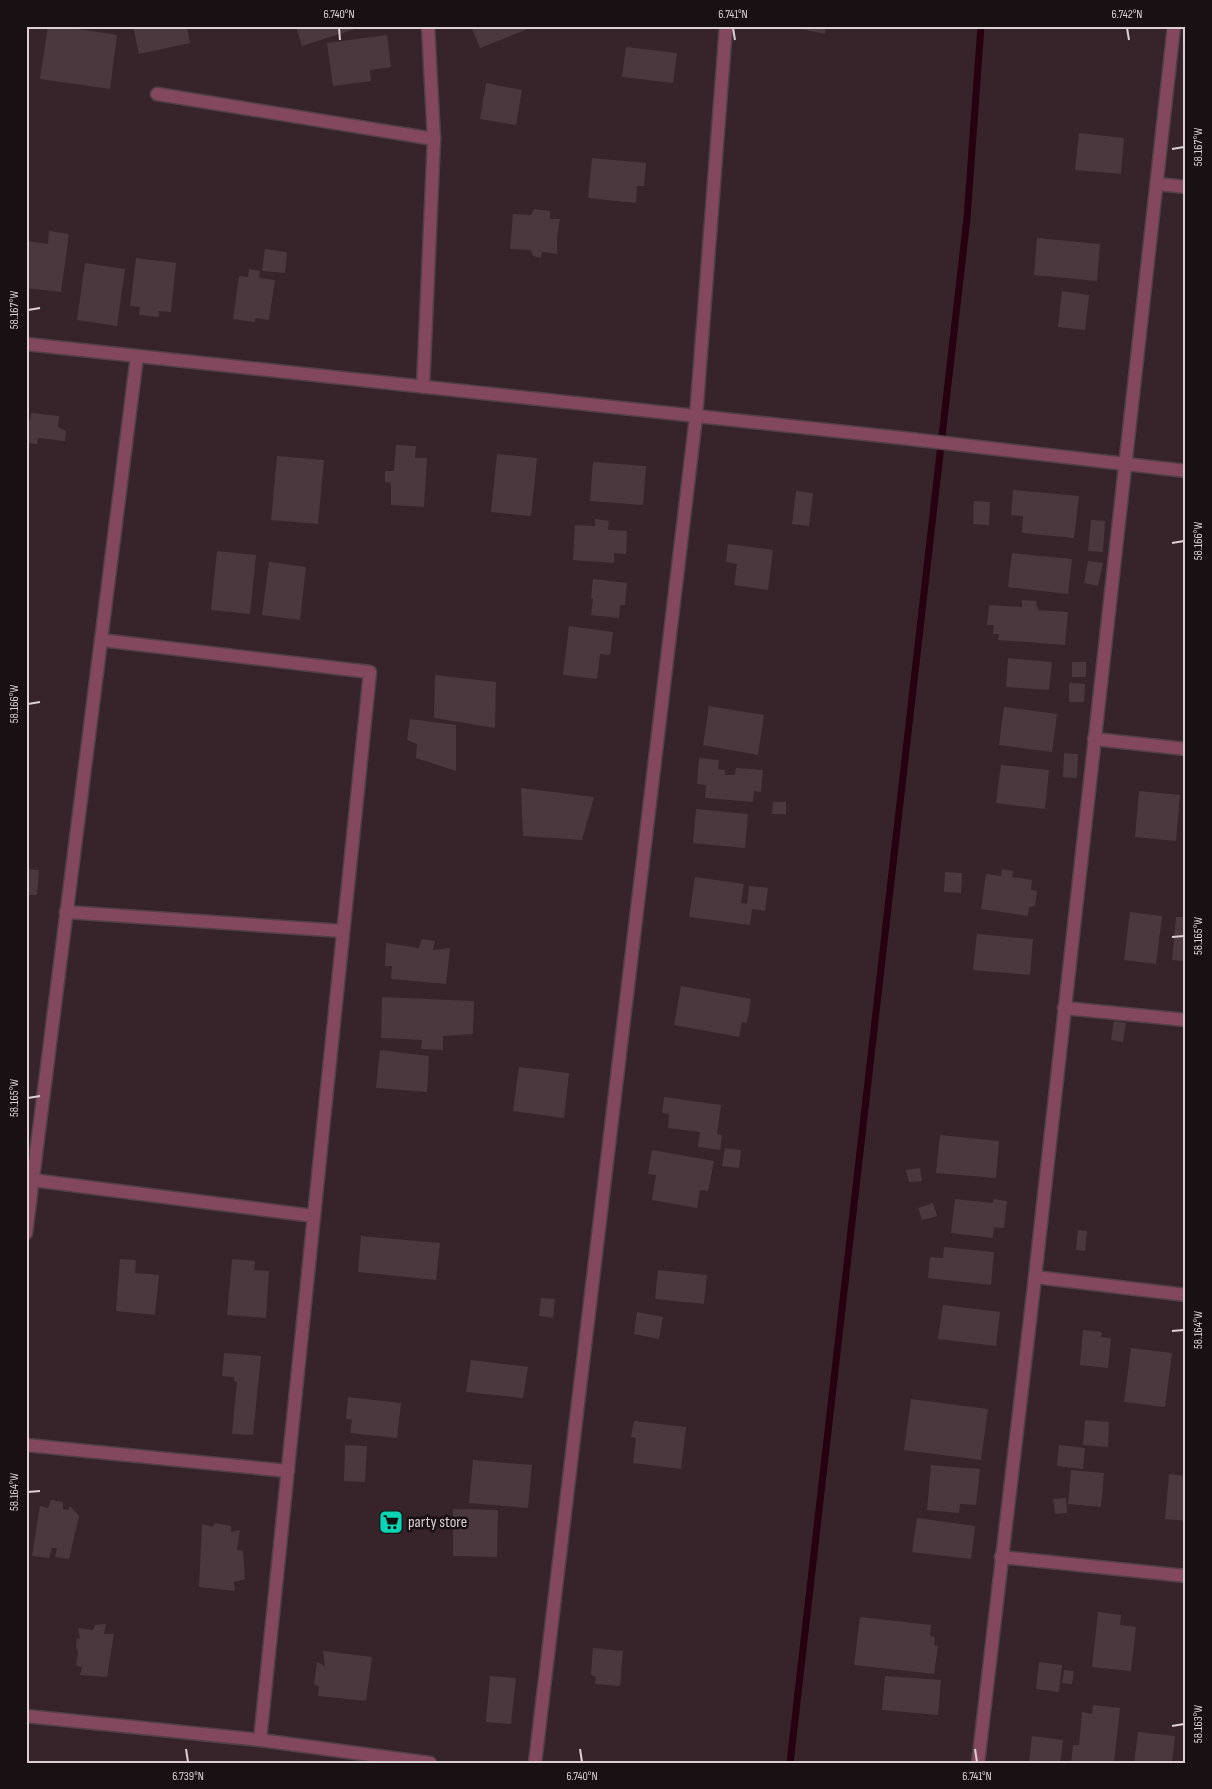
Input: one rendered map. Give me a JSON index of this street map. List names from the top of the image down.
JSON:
{
  "places": {
    "supermarket": ["party store"]
  },
  "coordinates": [
    "6.740°N",
    "6.741°N",
    "6.742°N",
    "58.167°W",
    "58.166°W",
    "58.165°W",
    "58.164°W",
    "58.163°W",
    "6.739°N"
  ]
}
